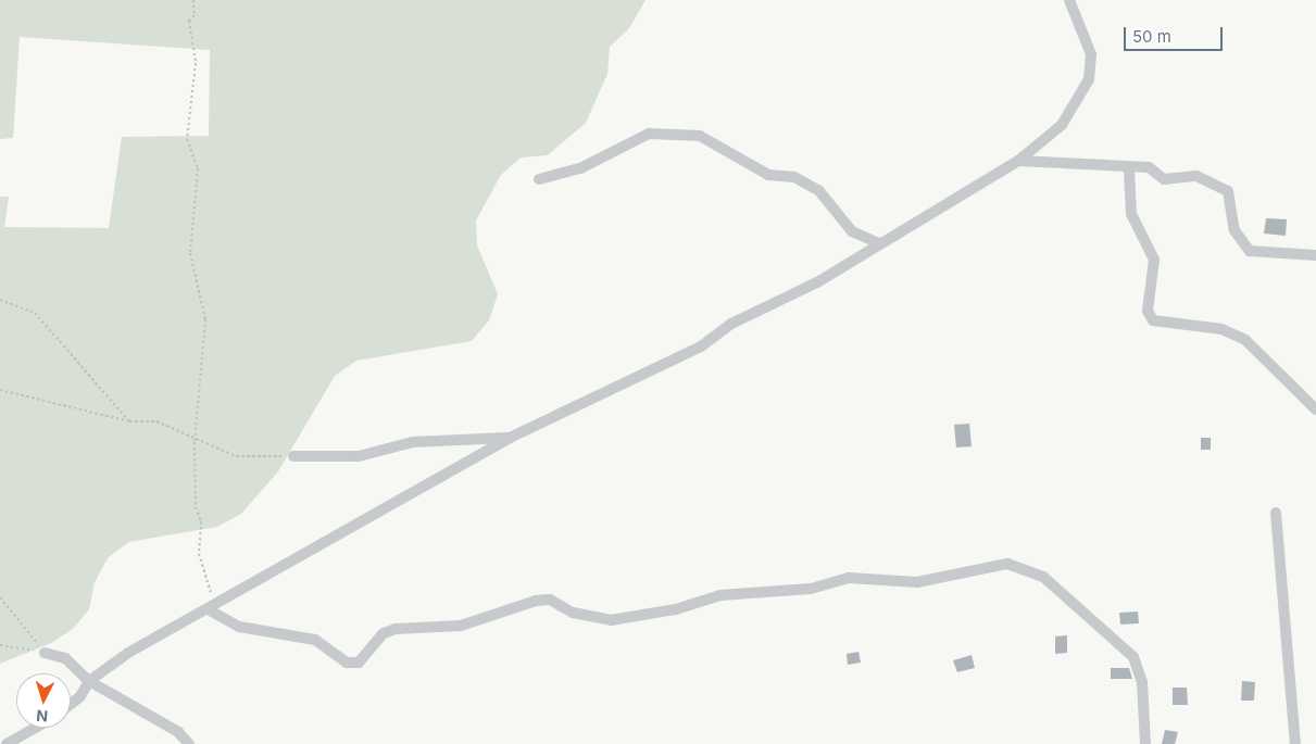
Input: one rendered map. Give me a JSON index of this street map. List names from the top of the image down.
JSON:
{
  "scale_bar": "50 m",
  "north": "bottom"
}
